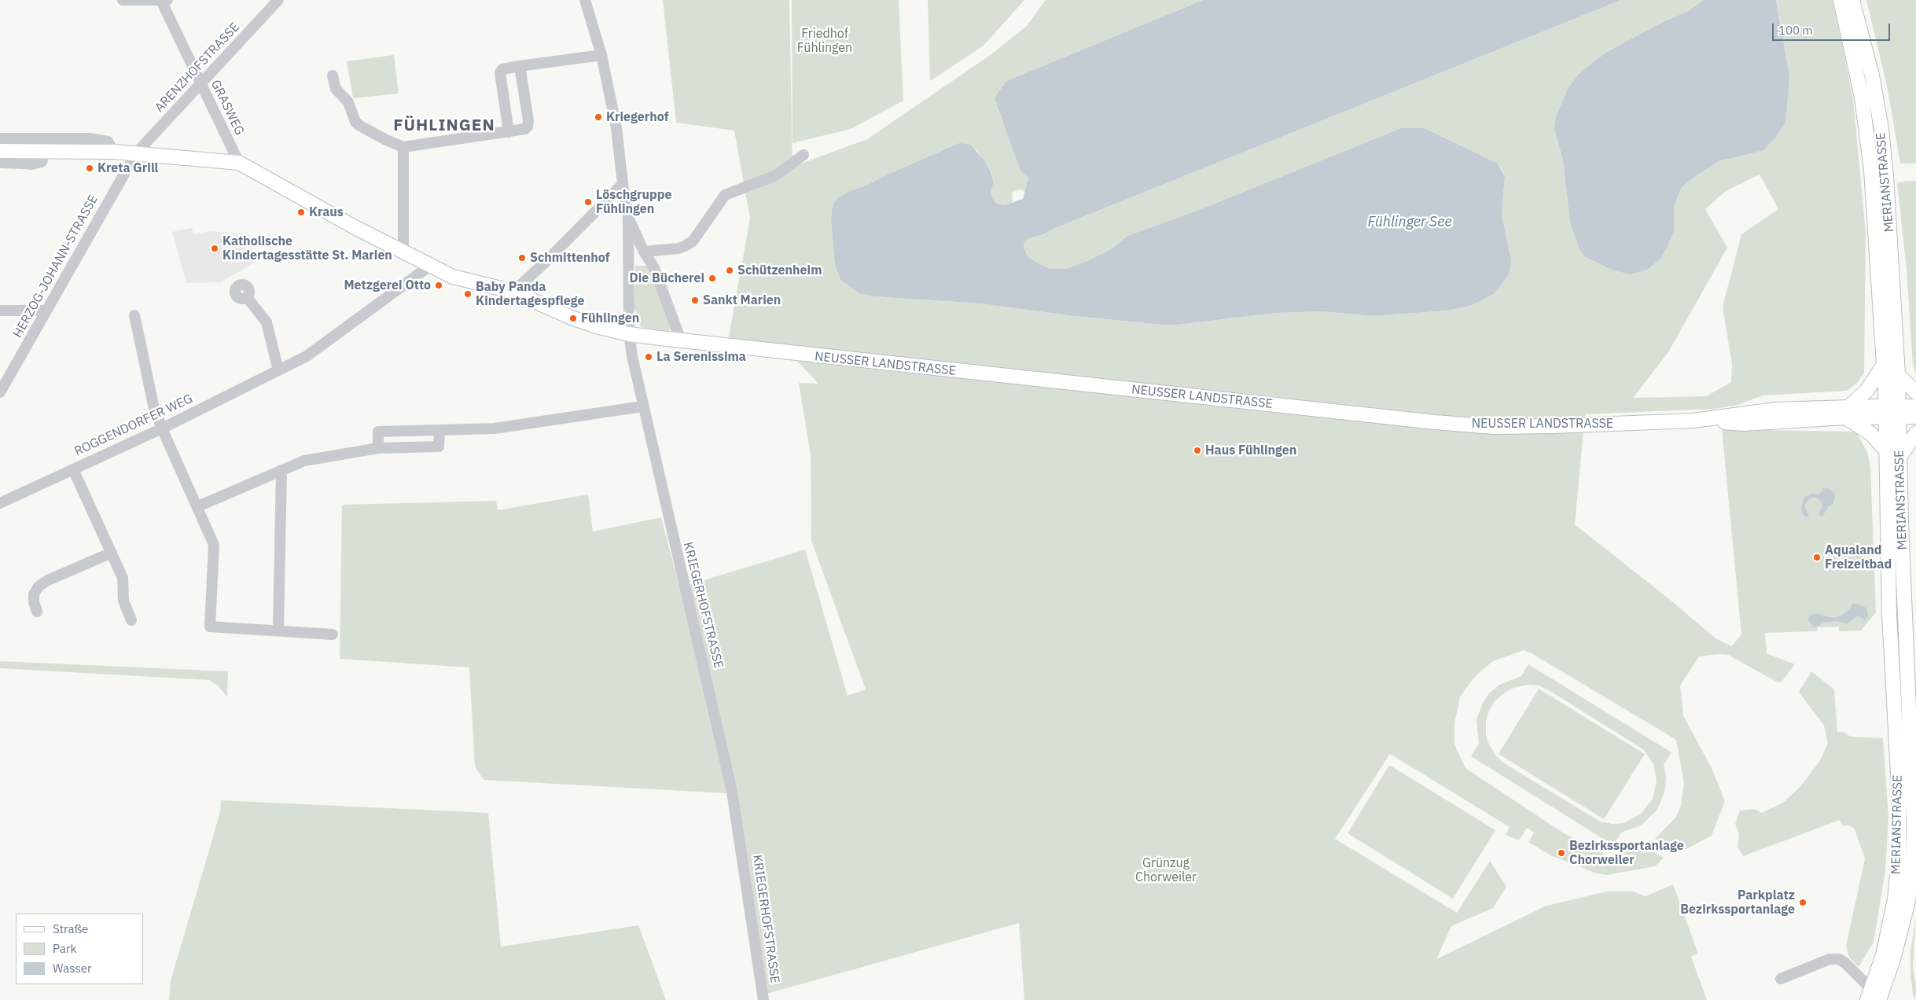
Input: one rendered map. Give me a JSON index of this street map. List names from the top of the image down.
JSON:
{
  "streets": {
    "main road": ["MERIANSTRASSE", "NEUSSER LANDSTRASSE"],
    "street": [
      "ARENZHOFSTRASSE",
      "GRASWEG",
      "HERZOG-JOHANN-STRASSE",
      "ROGGENDORFER WEG",
      "KRIEGERHOFSTRASSE"
    ]
  },
  "crossings": [
    ["ARENZHOFSTRASSE", "GRASWEG"],
    ["ARENZHOFSTRASSE", "HERZOG-JOHANN-STRASSE"],
    ["ARENZHOFSTRASSE", "NEUSSER LANDSTRASSE"],
    ["GRASWEG", "NEUSSER LANDSTRASSE"],
    ["MERIANSTRASSE", "NEUSSER LANDSTRASSE"],
    ["HERZOG-JOHANN-STRASSE", "NEUSSER LANDSTRASSE"],
    ["NEUSSER LANDSTRASSE", "ROGGENDORFER WEG"],
    ["NEUSSER LANDSTRASSE", "KRIEGERHOFSTRASSE"]
  ],
  "districts": ["FÜHLINGEN"],
  "water": ["Fühlinger See"],
  "parks": ["Friedhof Fühlingen", "Grünzug Chorweiler"],
  "places": [
    "Kriegerhof",
    "Kreta Grill",
    "Löschgruppe Fühlingen",
    "Kraus",
    "Katholische Kindertagesstätte St. Marien",
    "Schmittenhof",
    "Schützenheim",
    "Die Bücherei",
    "Metzgerei Otto",
    "Baby Panda Kindertagespflege",
    "Sankt Marien",
    "Fühlingen",
    "La Serenissima",
    "Haus Fühlingen",
    "Aqualand Freizeitbad",
    "Bezirkssportanlage Chorweiler",
    "Parkplatz Bezirkssportanlage"
  ],
  "legend": ["Straße", "Park", "Wasser"],
  "scale_bar": "100 m"
}
